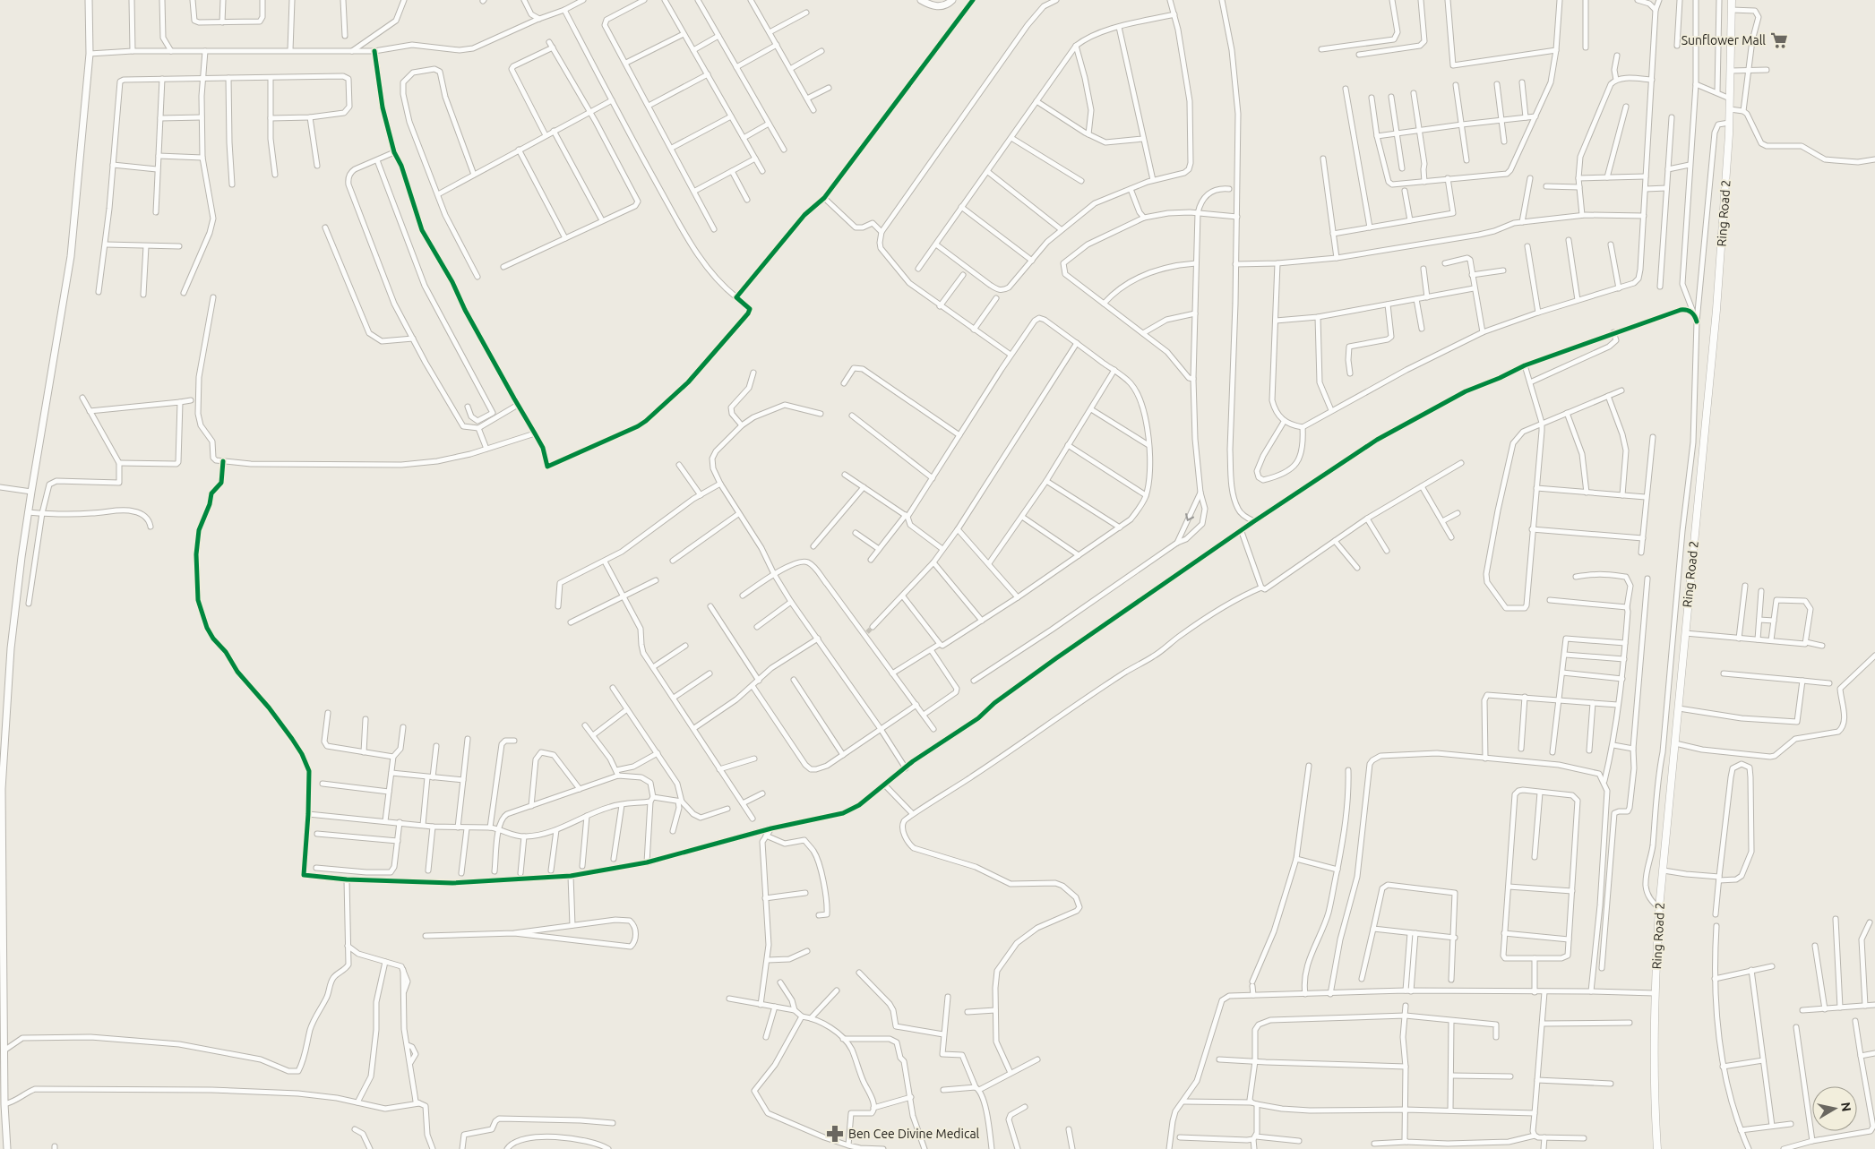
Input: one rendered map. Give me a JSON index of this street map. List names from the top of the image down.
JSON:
{
  "streets": {
    "main road": ["Ring Road 2"]
  },
  "places": {
    "supermarket": ["Sunflower Mall"],
    "pharmacy": ["Ben Cee Divine Medical"]
  },
  "north": "right"
}
